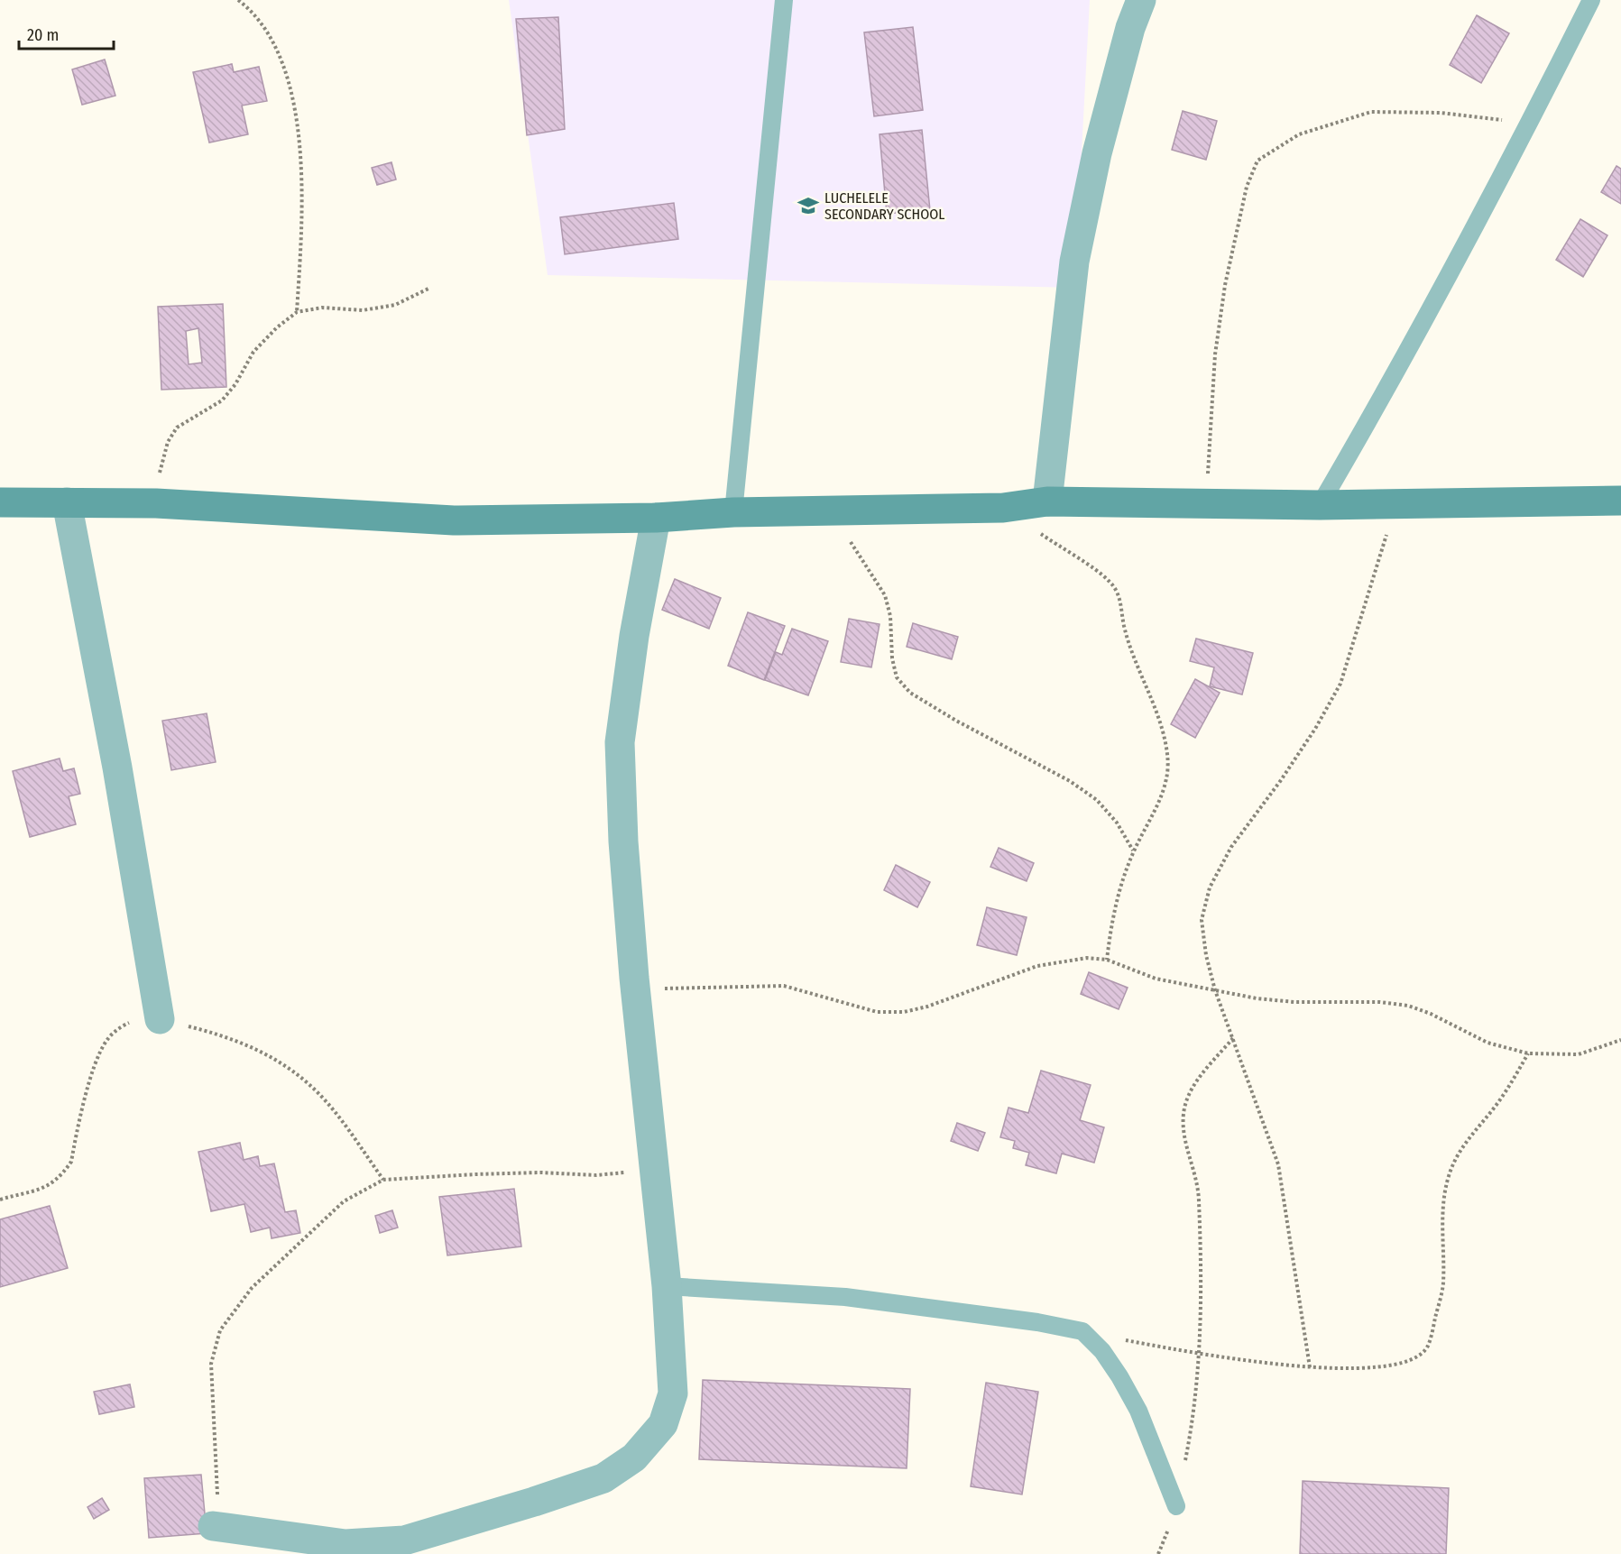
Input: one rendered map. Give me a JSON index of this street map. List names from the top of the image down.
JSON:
{
  "places": {
    "school or university": ["LUCHELELE SECONDARY SCHOOL"]
  },
  "scale_bar": "20 m"
}
